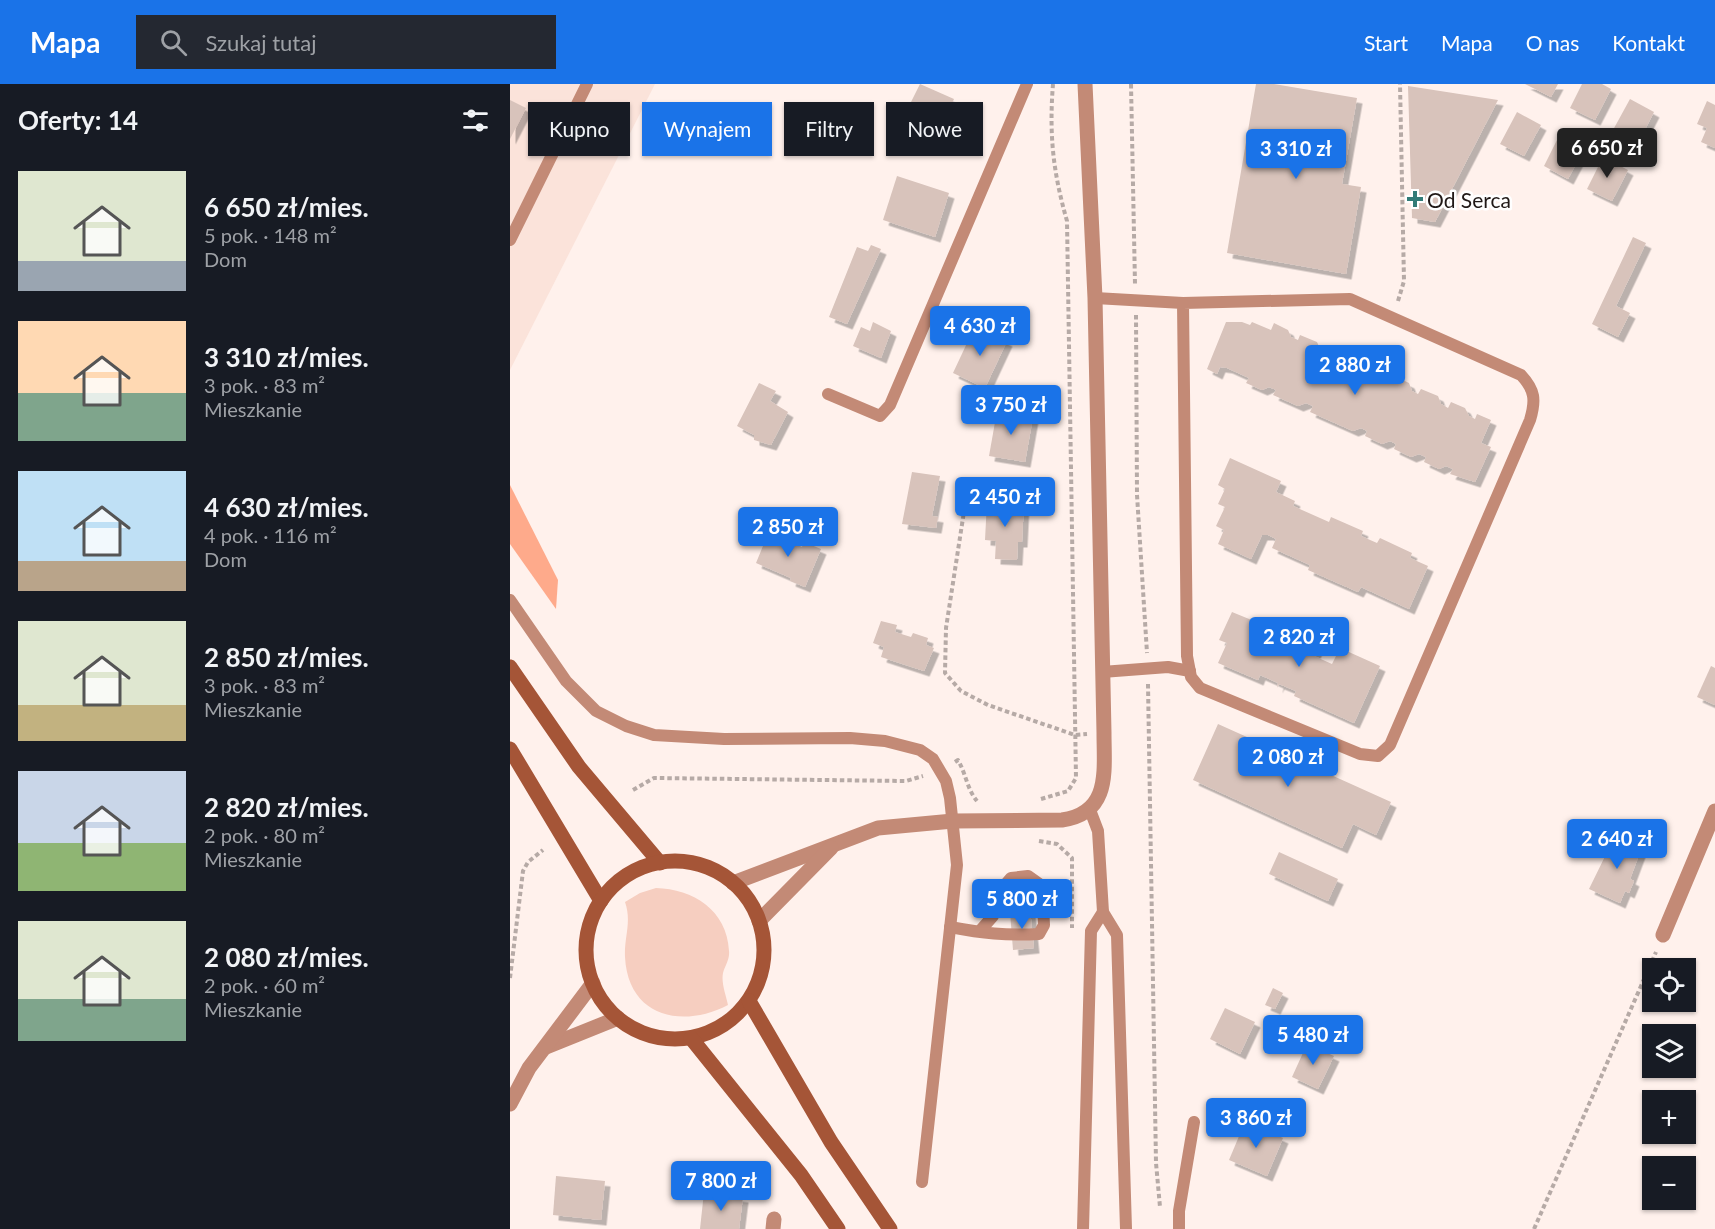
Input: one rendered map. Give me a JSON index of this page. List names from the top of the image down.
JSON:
{
  "places": {
    "health": ["Od Serca"]
  },
  "page": {
    "header": "Mapa",
    "search": "Szukaj tutaj",
    "nav": [
      "Start",
      "Mapa",
      "O nas",
      "Kontakt"
    ],
    "heading": "Oferty: 14",
    "chip": [
      "Kupno",
      "Wynajem",
      "Filtry",
      "Nowe"
    ],
    "price": [
      "6 650 zł",
      "3 310 zł",
      "4 630 zł",
      "2 880 zł",
      "3 750 zł",
      "2 450 zł",
      "2 850 zł",
      "2 820 zł",
      "2 080 zł",
      "2 640 zł",
      "5 800 zł",
      "5 480 zł",
      "3 860 zł",
      "7 800 zł"
    ],
    "list": [
      {
        "name": "6 650 zł/mies.",
        "note": "5 pok. · 148 m² · Dom"
      },
      {
        "name": "3 310 zł/mies.",
        "note": "3 pok. · 83 m² · Mieszkanie"
      },
      {
        "name": "4 630 zł/mies.",
        "note": "4 pok. · 116 m² · Dom"
      },
      {
        "name": "2 850 zł/mies.",
        "note": "3 pok. · 83 m² · Mieszkanie"
      },
      {
        "name": "2 820 zł/mies.",
        "note": "2 pok. · 80 m² · Mieszkanie"
      },
      {
        "name": "2 080 zł/mies.",
        "note": "2 pok. · 60 m² · Mieszkanie"
      }
    ],
    "map_buttons": ["+", "−"]
  }
}
